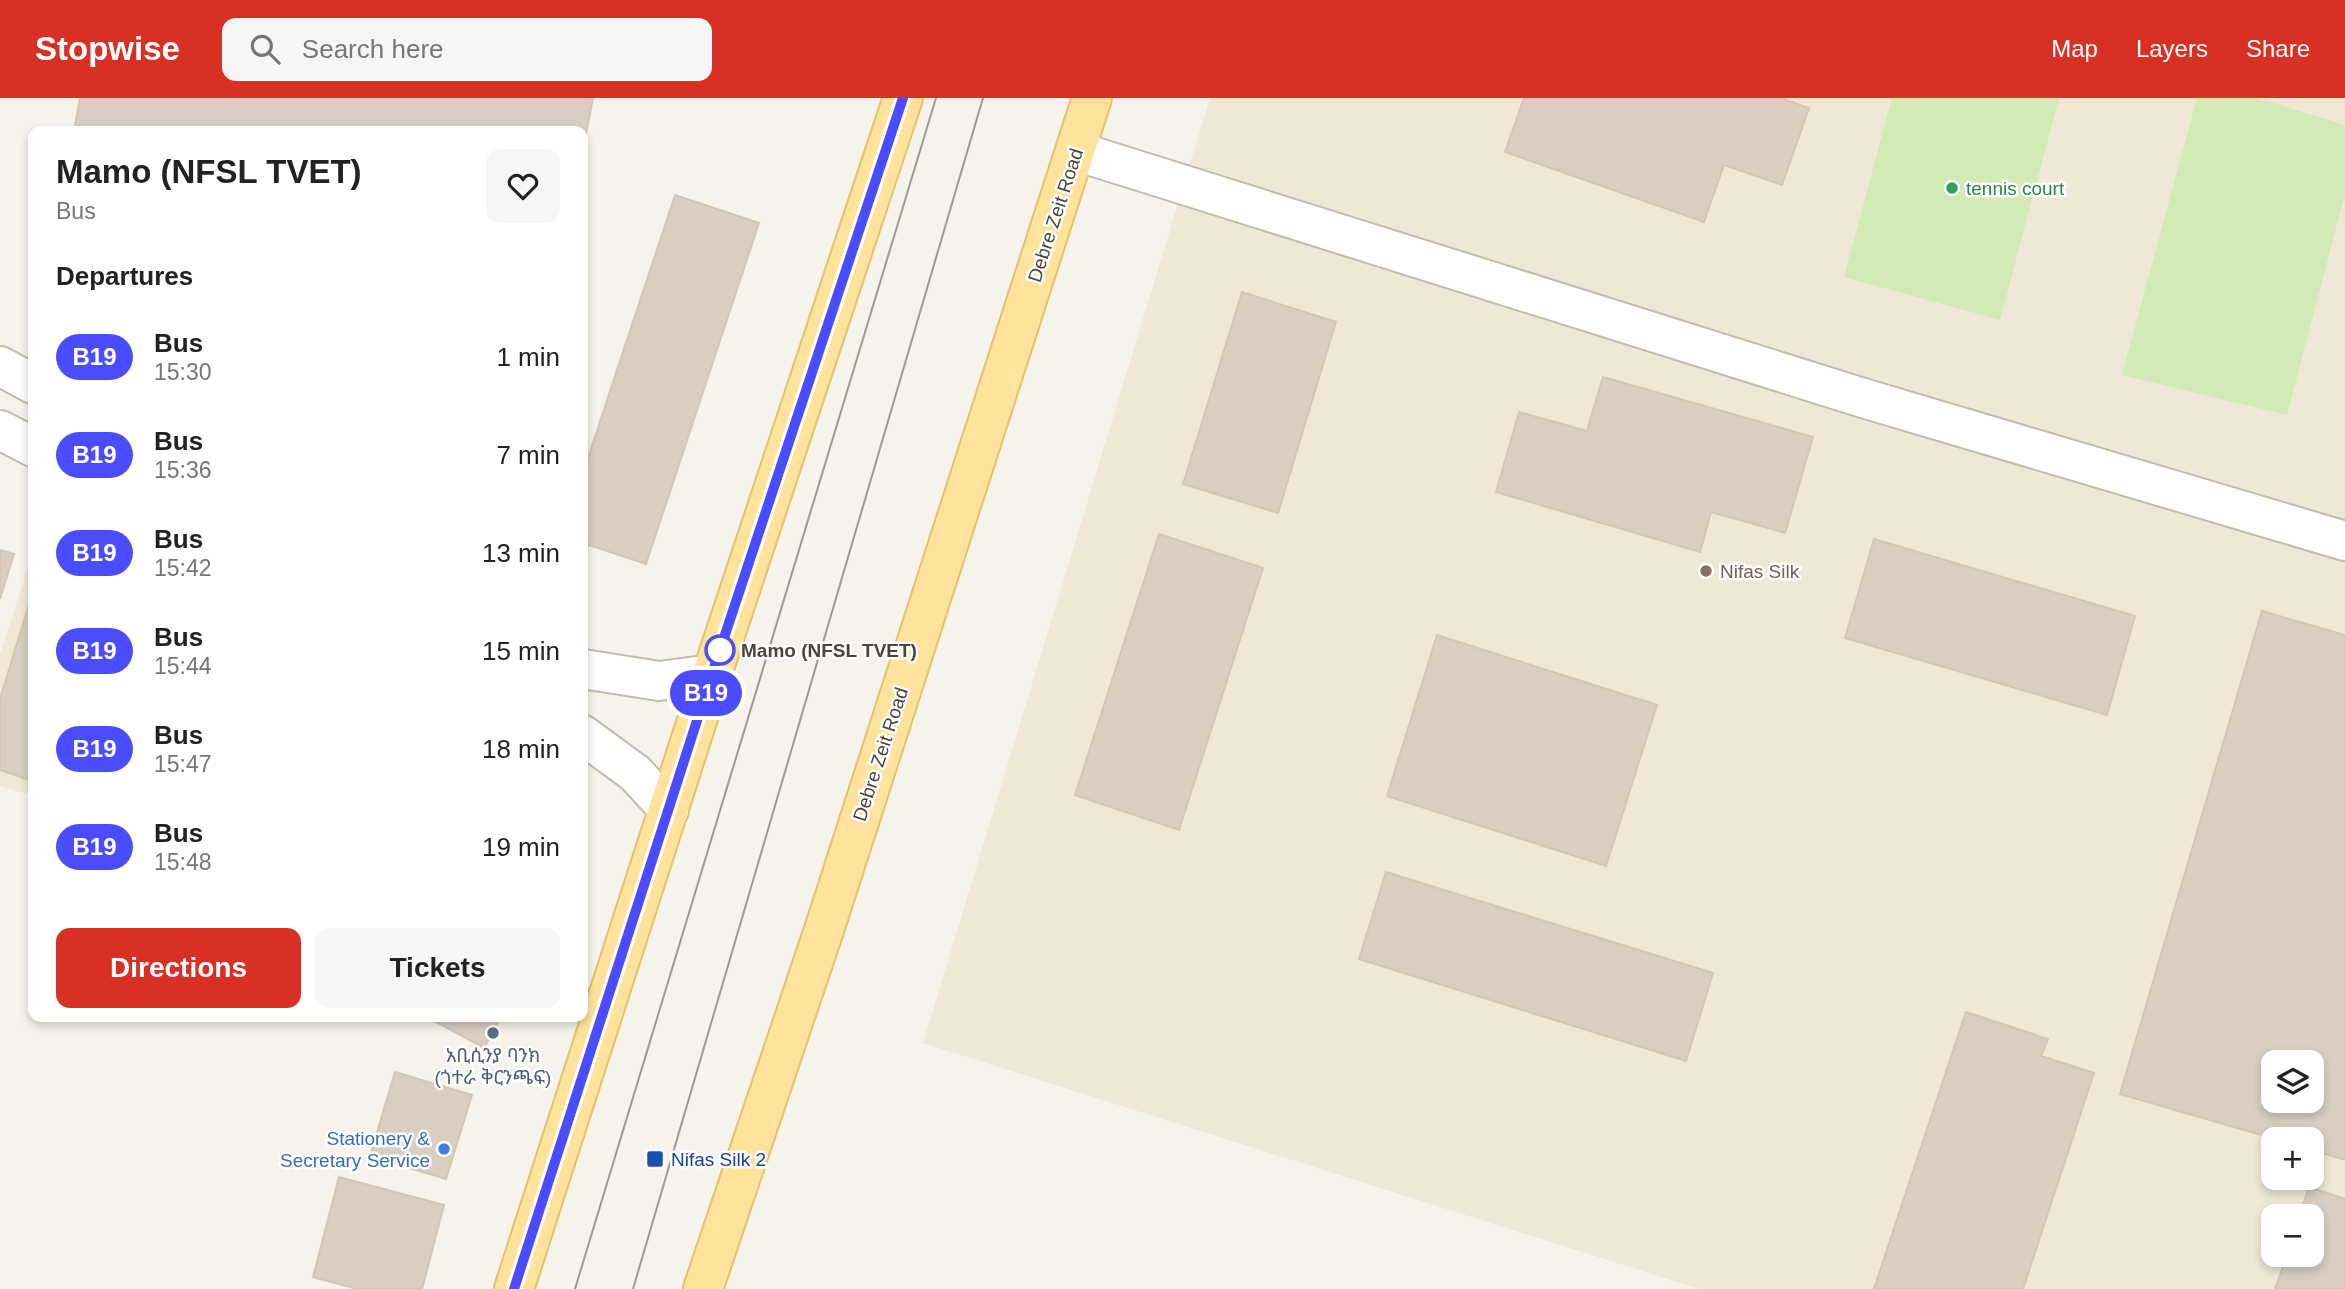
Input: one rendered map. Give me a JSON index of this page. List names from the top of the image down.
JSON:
{
  "streets": {
    "main road": ["Debre Zeit Road"]
  },
  "places": {
    "other": [
      "tennis court",
      "Nifas Silk",
      "Mamo (NFSL TVET)",
      "አቢሲንያ ባንክ (ጎተራ ቅርንጫፍ)",
      "Stationery & Secretary Service"
    ],
    "transit": ["Nifas Silk 2"]
  },
  "lines": ["bus line B19"],
  "page": {
    "header": "Stopwise",
    "search": "Search here",
    "nav": ["Map", "Layers", "Share"],
    "on_map": "B19",
    "heading": [
      ["Mamo (NFSL TVET)", "Bus"],
      "Departures"
    ],
    "list": [
      {
        "mark": "B19",
        "name": "Bus",
        "note": "15:30",
        "value": "1 min"
      },
      {
        "mark": "B19",
        "name": "Bus",
        "note": "15:36",
        "value": "7 min"
      },
      {
        "mark": "B19",
        "name": "Bus",
        "note": "15:42",
        "value": "13 min"
      },
      {
        "mark": "B19",
        "name": "Bus",
        "note": "15:44",
        "value": "15 min"
      },
      {
        "mark": "B19",
        "name": "Bus",
        "note": "15:47",
        "value": "18 min"
      },
      {
        "mark": "B19",
        "name": "Bus",
        "note": "15:48",
        "value": "19 min"
      }
    ],
    "buttons": ["Directions", "Tickets"],
    "map_buttons": ["+", "−"]
  }
}
